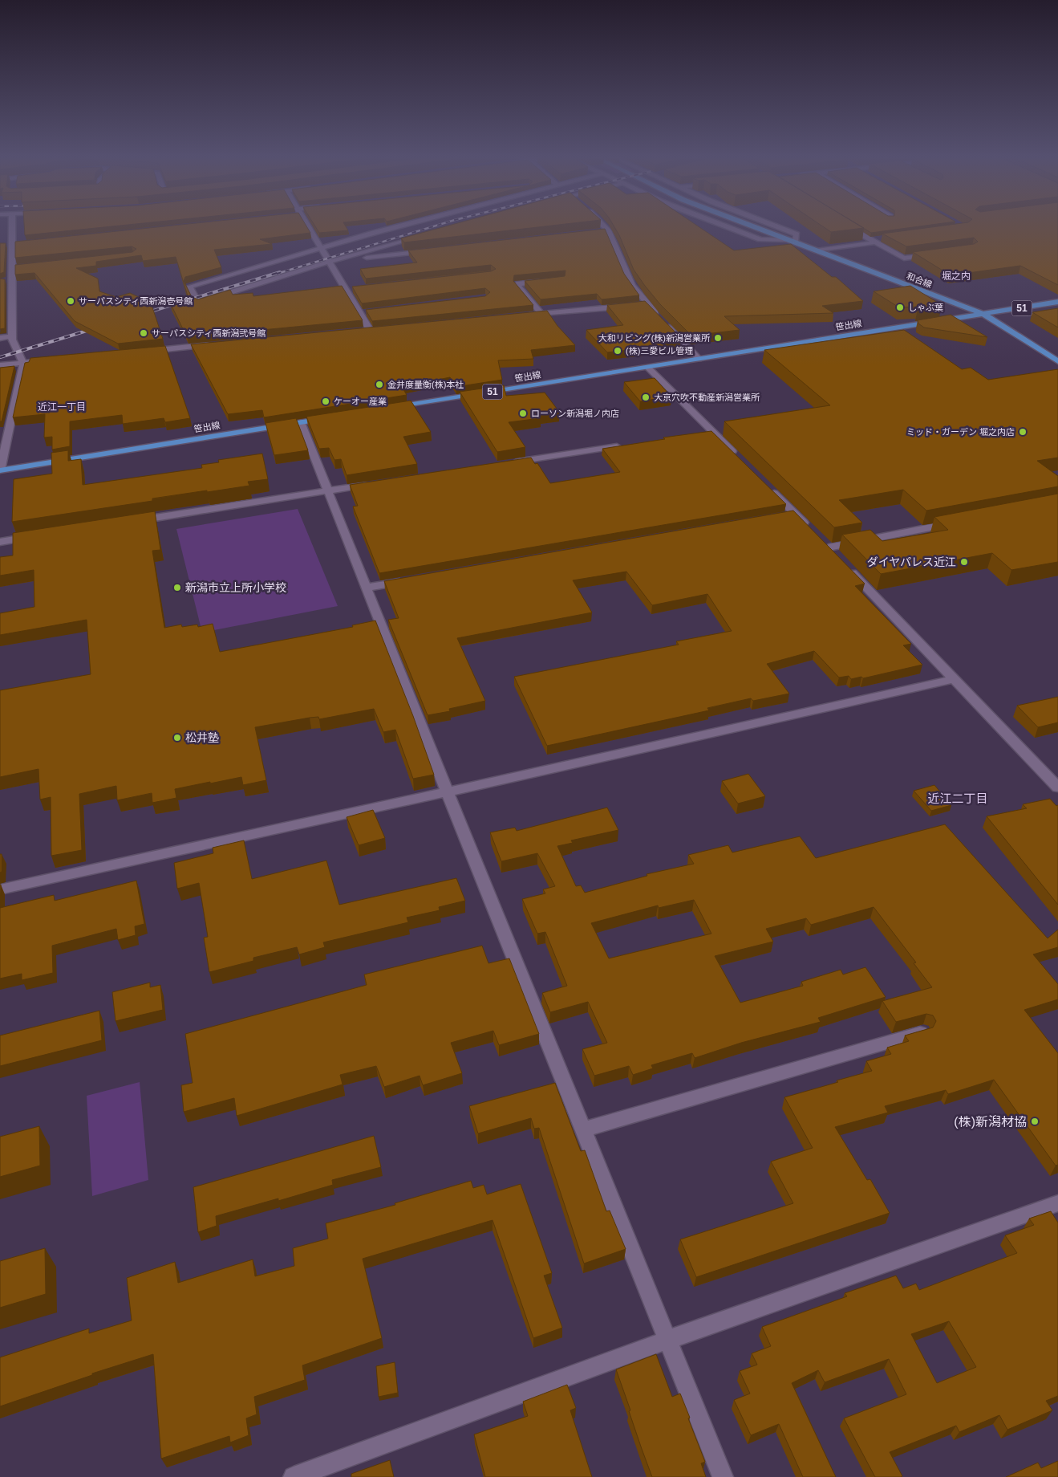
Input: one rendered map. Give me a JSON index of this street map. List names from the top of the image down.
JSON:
{
  "streets": {
    "main road": ["和合線", "51", "笹出線"]
  },
  "crossings": [
    ["和合線", "笹出線"]
  ],
  "districts": ["堀之内", "近江一丁目", "近江二丁目"],
  "places": [
    "サーパスシティ西新潟壱号館",
    "しゃぶ葉",
    "サーパスシティ西新潟弐号館",
    "大和リビング(株)新潟営業所",
    "(株)三愛ビル管理",
    "金井度量衡(株)本社",
    "大京穴吹不動産新潟営業所",
    "ケーオー産業",
    "ローソン新潟堀ノ内店",
    "ミッド・ガーデン 堀之内店",
    "ダイヤパレス近江",
    "新潟市立上所小学校",
    "松井塾",
    "(株)新潟材協"
  ]
}
